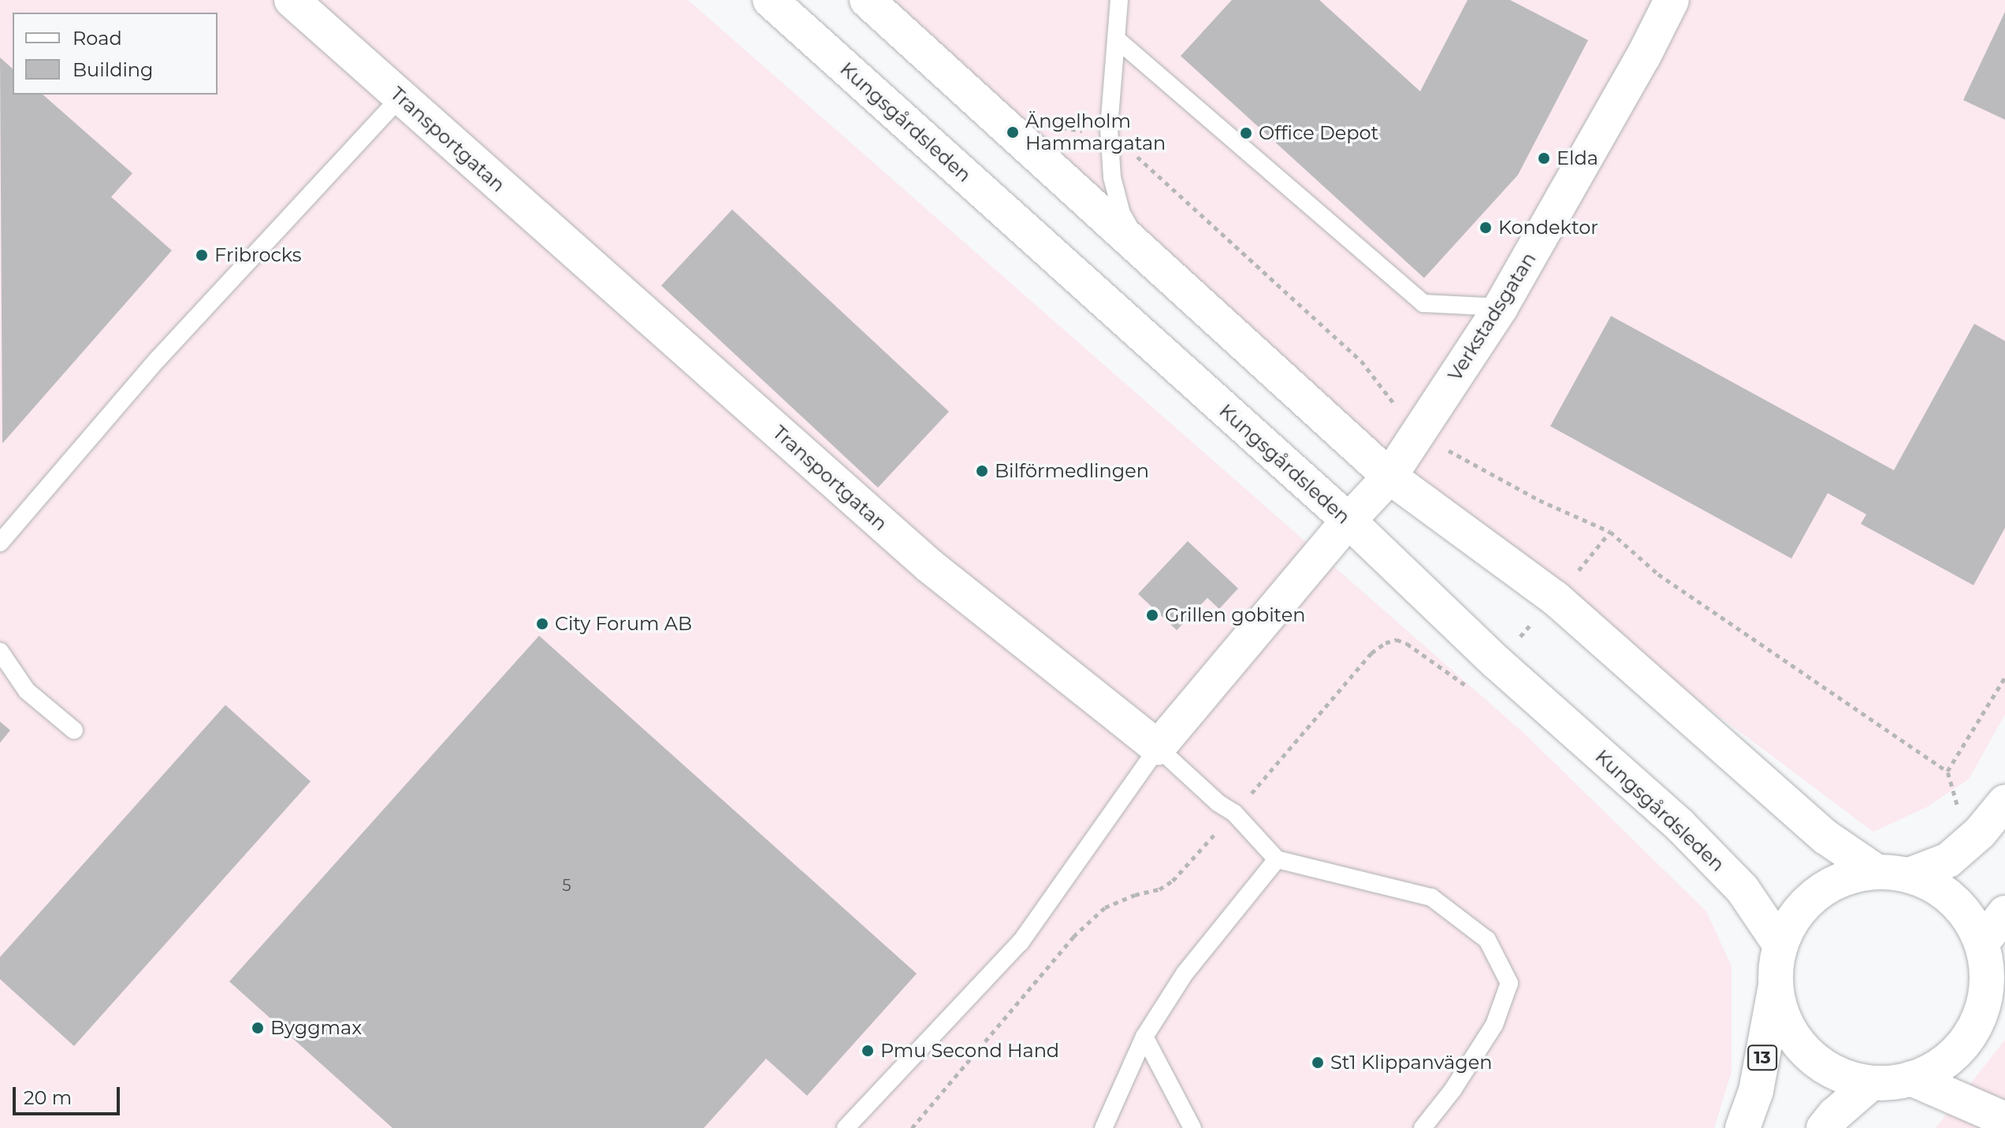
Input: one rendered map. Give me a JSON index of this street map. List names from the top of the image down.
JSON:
{
  "streets": {
    "main road": [
      "Kungsgårdsleden",
      "Transportgatan",
      "Verkstadsgatan",
      "13"
    ]
  },
  "crossings": [
    ["Kungsgårdsleden", "Verkstadsgatan"],
    ["Kungsgårdsleden", "13"]
  ],
  "places": [
    "Ängelholm Hammargatan",
    "Office Depot",
    "Elda",
    "Kondektor",
    "Fribrocks",
    "Bilförmedlingen",
    "Grillen gobiten",
    "City Forum AB",
    "Byggmax",
    "Pmu Second Hand",
    "St1 Klippanvägen"
  ],
  "house_numbers": ["5"],
  "legend": ["Road", "Building"],
  "scale_bar": "20 m"
}
